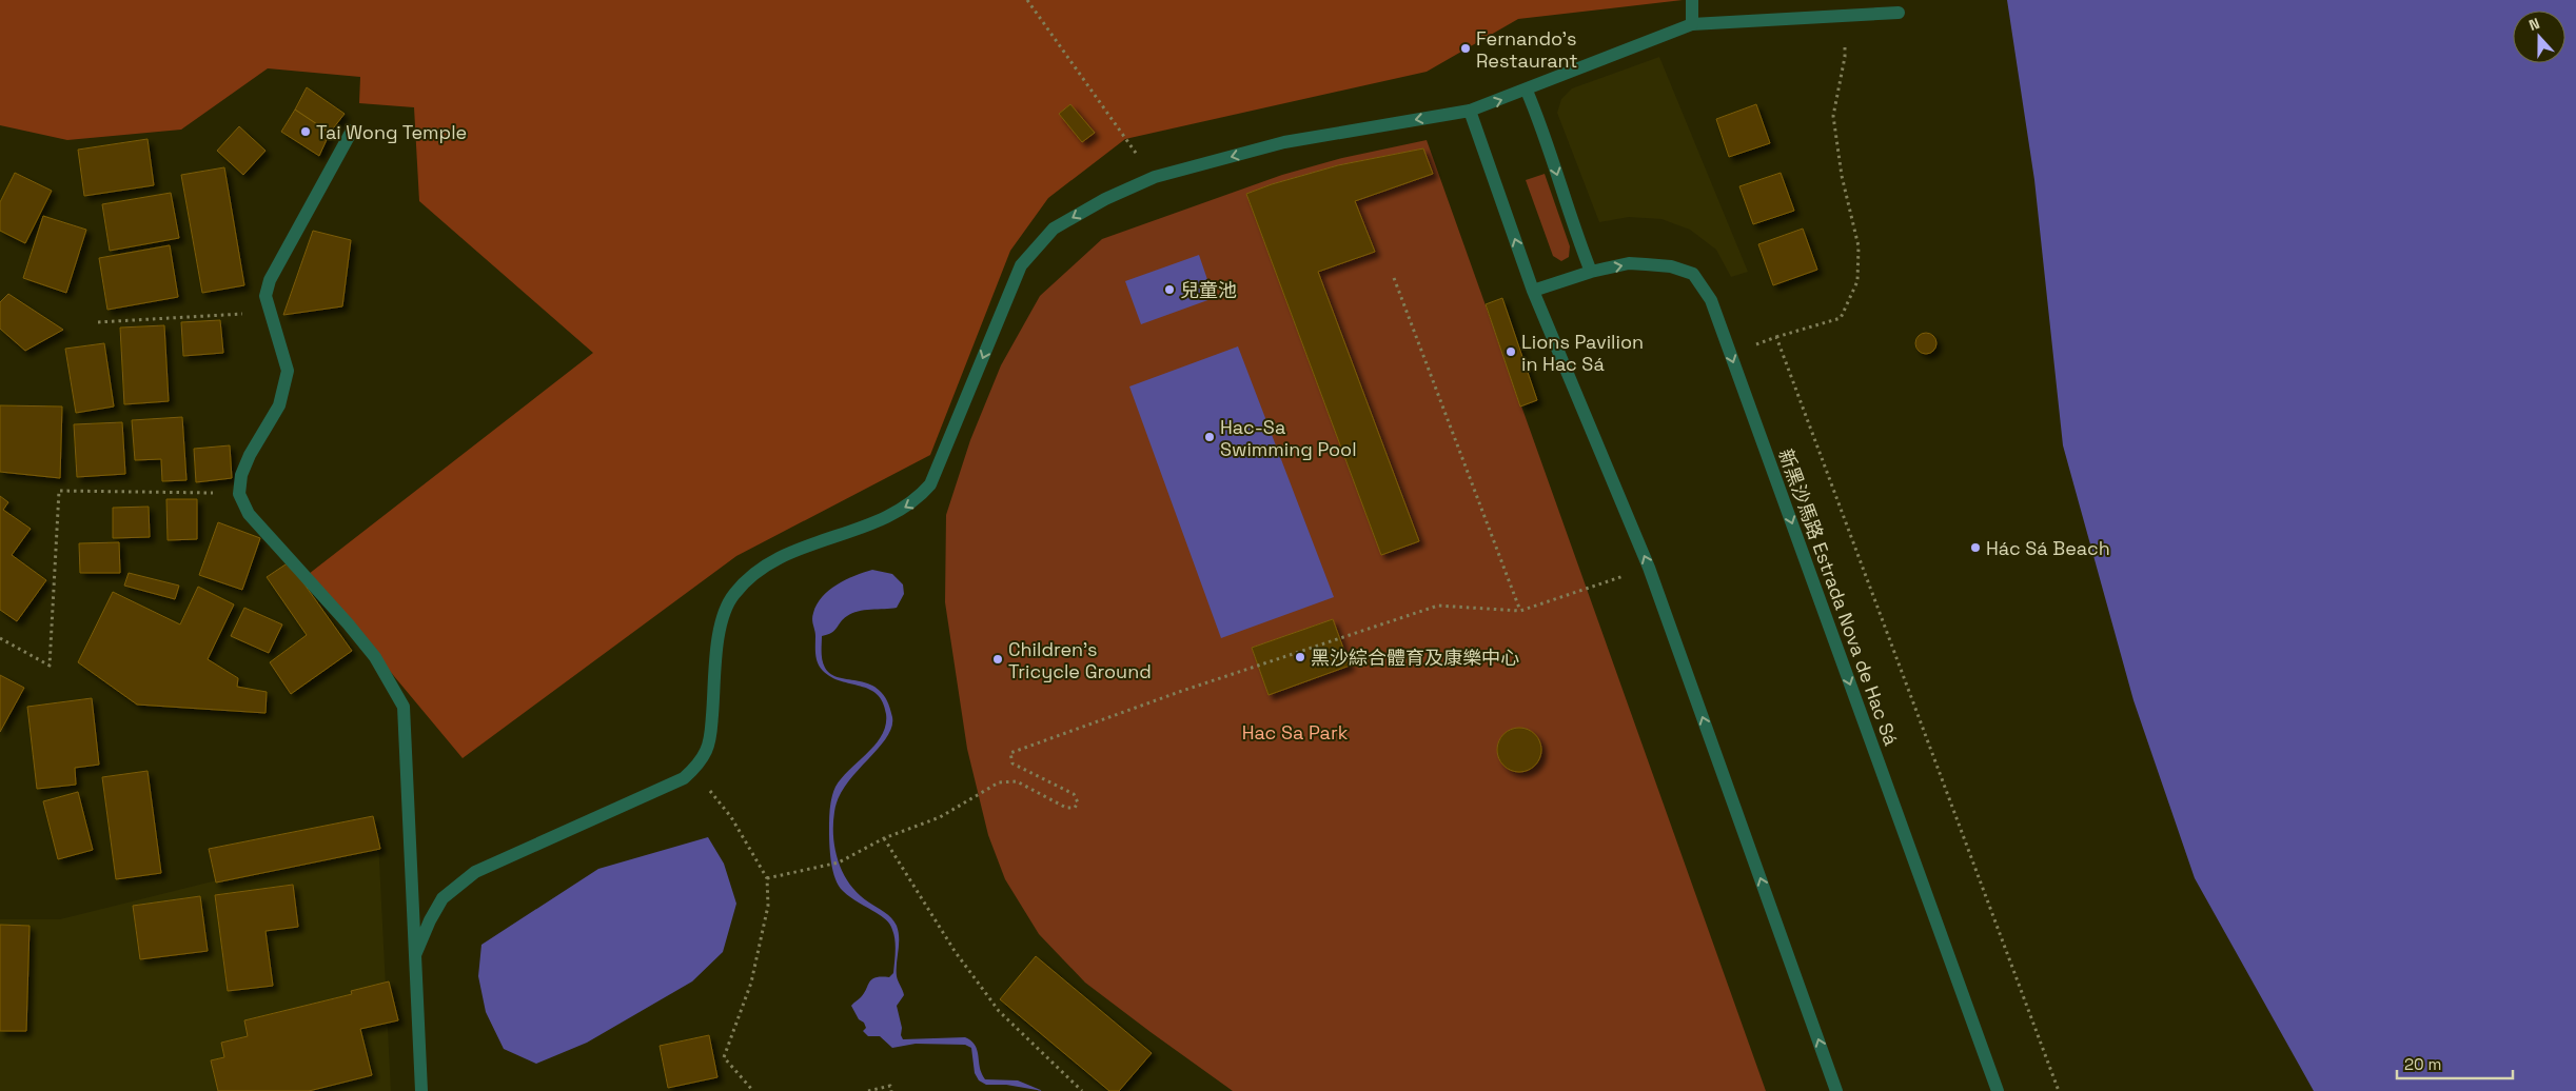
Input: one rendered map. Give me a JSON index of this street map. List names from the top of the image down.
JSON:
{
  "streets": {
    "street": ["新黑沙馬路 Estrada Nova de Hac Sá"]
  },
  "one_way": ["新黑沙馬路 Estrada Nova de Hac Sá"],
  "parks": ["Hac Sa Park"],
  "places": [
    "Fernando's Restaurant",
    "Tai Wong Temple",
    "兒童池",
    "Lions Pavilion in Hac Sá",
    "Hac-Sa Swimming Pool",
    "Hác Sá Beach",
    "黑沙綜合體育及康樂中心",
    "Children's Tricycle Ground"
  ],
  "scale_bar": "20 m",
  "north": "top"
}
